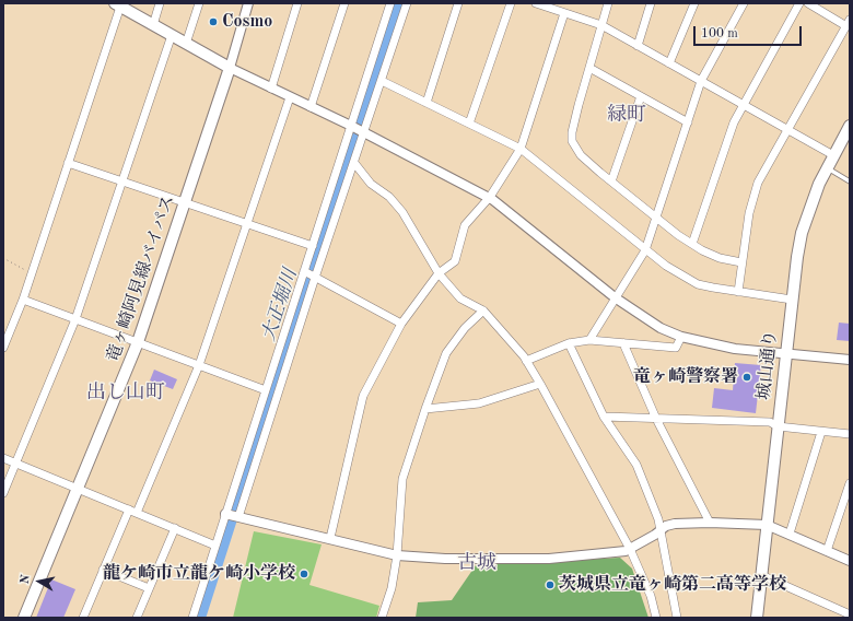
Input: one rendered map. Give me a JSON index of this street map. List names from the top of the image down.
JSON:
{
  "streets": {
    "main road": ["竜ヶ崎阿見線バイパス", "城山通り"]
  },
  "districts": ["緑町", "出し山町", "古城"],
  "water": ["大正堀川"],
  "places": [
    "Cosmo",
    "竜ヶ崎警察署",
    "龍ケ崎市立龍ケ崎小学校",
    "茨城県立竜ヶ崎第二高等学校"
  ],
  "scale_bar": "100 m",
  "north": "left"
}
